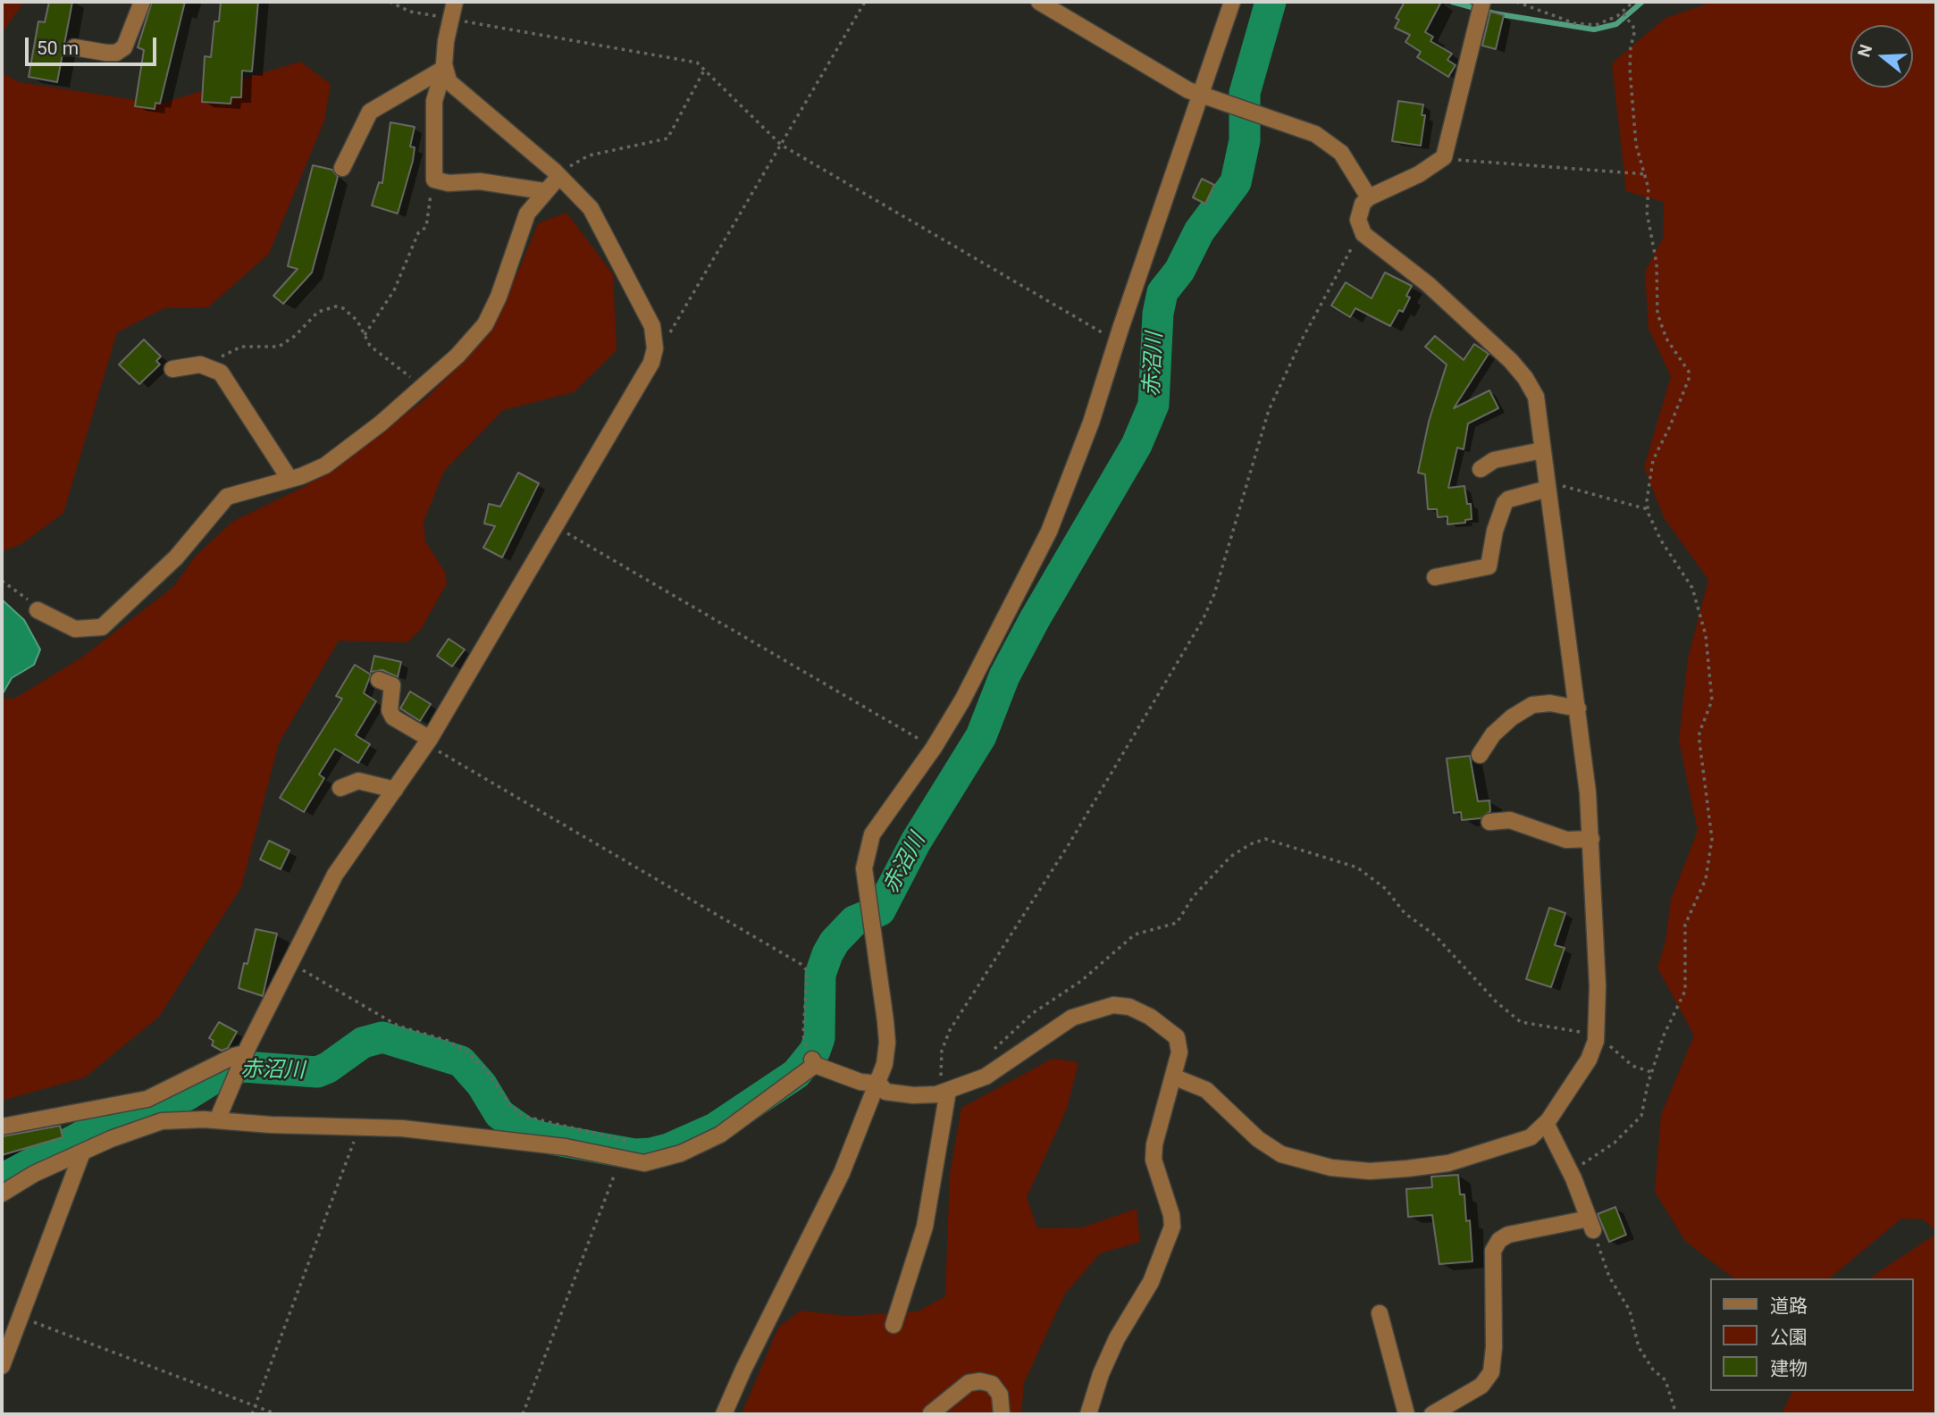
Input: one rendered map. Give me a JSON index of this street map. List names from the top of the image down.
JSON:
{
  "water": ["赤沼川"],
  "legend": ["道路", "公園", "建物"],
  "scale_bar": "50 m",
  "north": "left"
}
